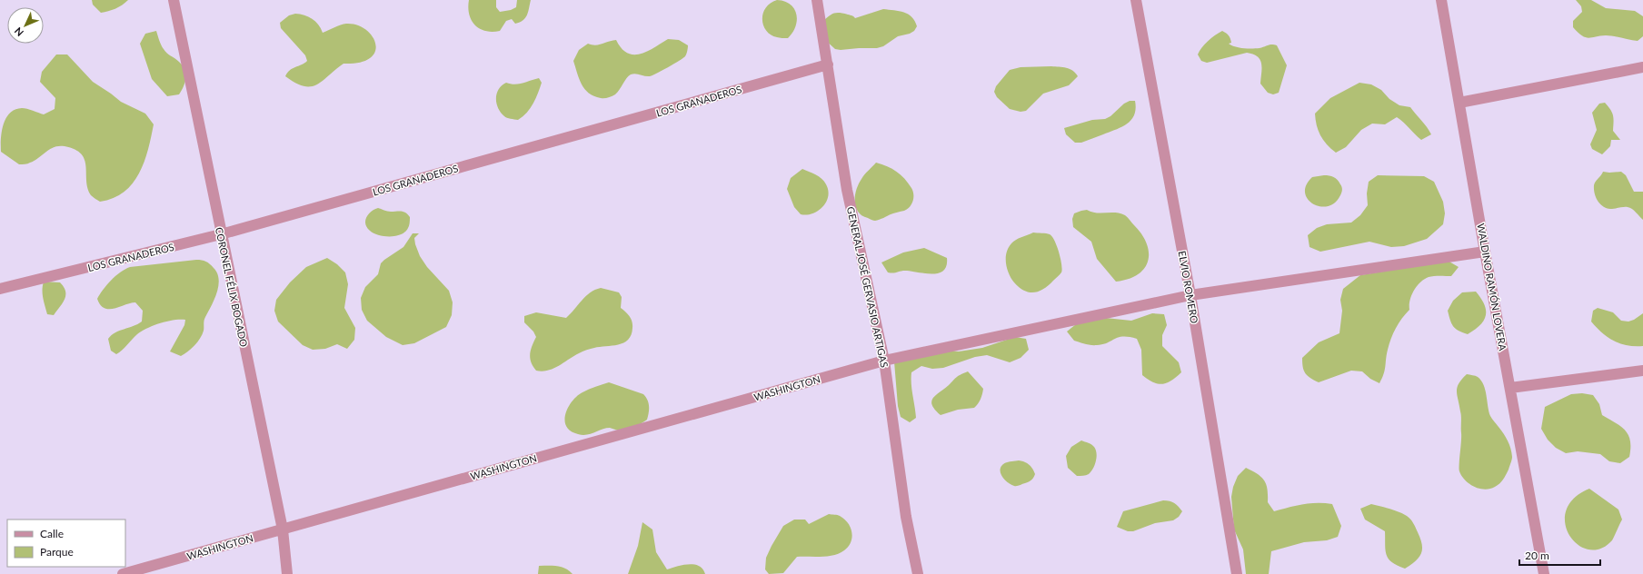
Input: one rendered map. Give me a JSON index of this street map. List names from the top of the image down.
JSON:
{
  "streets": {
    "street": [
      "LOS GRANADEROS",
      "CORONEL FÉLIX BOGADO",
      "GENERAL JOSÉ GERVASIO ARTIGAS",
      "ELVIO ROMERO",
      "WALDINO RAMÓN LOVERA",
      "WASHINGTON"
    ]
  },
  "crossings": [
    ["LOS GRANADEROS", "CORONEL FÉLIX BOGADO"],
    ["LOS GRANADEROS", "GENERAL JOSÉ GERVASIO ARTIGAS"],
    ["CORONEL FÉLIX BOGADO", "WASHINGTON"],
    ["GENERAL JOSÉ GERVASIO ARTIGAS", "WASHINGTON"],
    ["ELVIO ROMERO", "WASHINGTON"],
    ["WALDINO RAMÓN LOVERA", "WASHINGTON"]
  ],
  "legend": ["Calle", "Parque"],
  "scale_bar": "20 m",
  "north": "bottom left"
}
